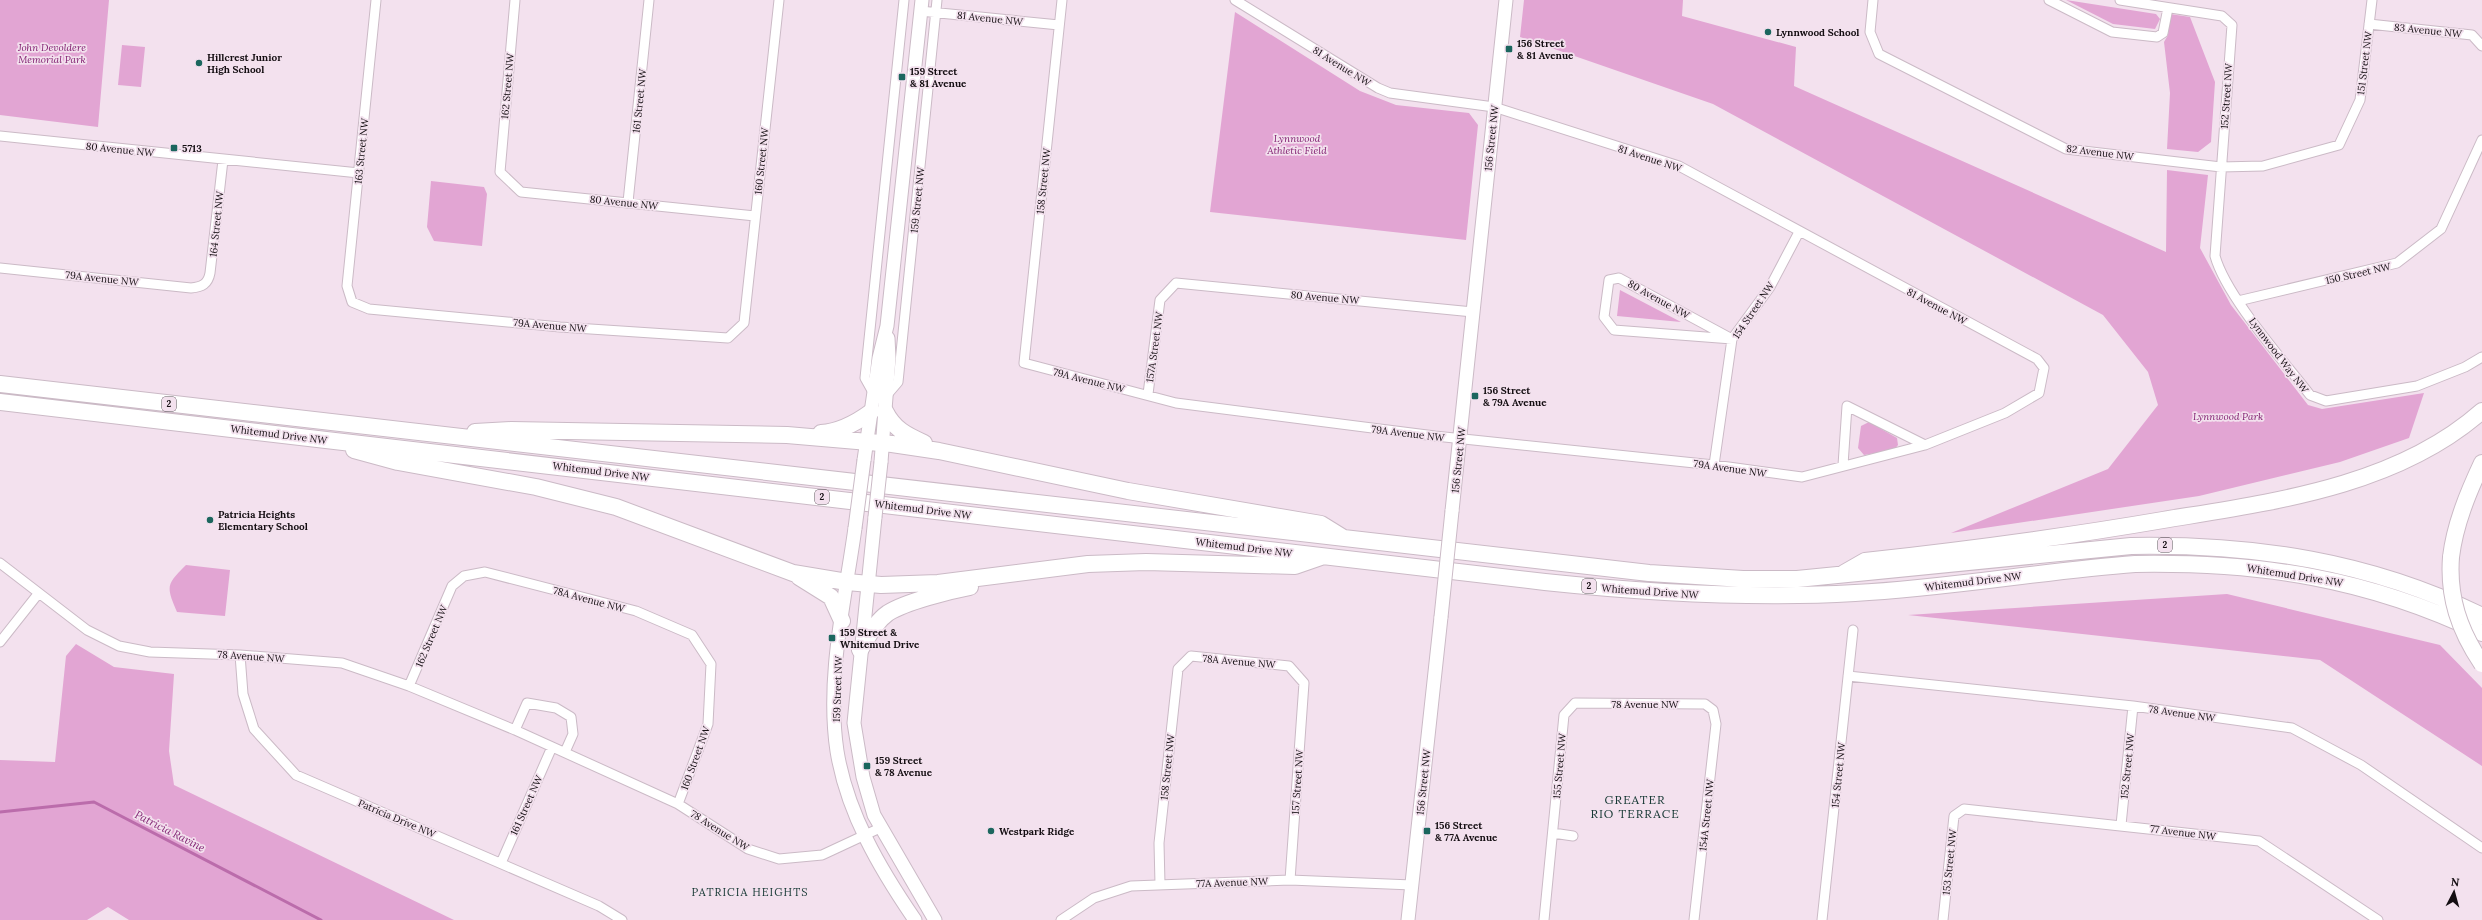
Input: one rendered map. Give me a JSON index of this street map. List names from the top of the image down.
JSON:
{
  "streets": {
    "highway": ["2", "Whitemud Drive NW"],
    "street": [
      "81 Avenue NW",
      "83 Avenue NW",
      "151 Street NW",
      "162 Street NW",
      "152 Street NW",
      "161 Street NW",
      "156 Street NW",
      "80 Avenue NW",
      "163 Street NW",
      "82 Avenue NW",
      "160 Street NW",
      "158 Street NW",
      "159 Street NW",
      "164 Street NW",
      "150 Street NW",
      "79A Avenue NW",
      "154 Street NW",
      "157A Street NW",
      "Lynnwood Way NW",
      "78A Avenue NW",
      "78 Avenue NW",
      "155 Street NW",
      "157 Street NW",
      "154A Street NW",
      "Patricia Drive NW",
      "77 Avenue NW",
      "153 Street NW",
      "77A Avenue NW"
    ]
  },
  "crossings": [
    ["81 Avenue NW", "156 Street NW"],
    ["81 Avenue NW", "158 Street NW"],
    ["81 Avenue NW", "159 Street NW"],
    ["81 Avenue NW", "79A Avenue NW"],
    ["81 Avenue NW", "154 Street NW"],
    ["83 Avenue NW", "151 Street NW"],
    ["151 Street NW", "82 Avenue NW"],
    ["162 Street NW", "80 Avenue NW"],
    ["162 Street NW", "78A Avenue NW"],
    ["162 Street NW", "78 Avenue NW"],
    ["152 Street NW", "82 Avenue NW"],
    ["152 Street NW", "Lynnwood Way NW"],
    ["152 Street NW", "78 Avenue NW"],
    ["152 Street NW", "77 Avenue NW"],
    ["161 Street NW", "80 Avenue NW"],
    ["161 Street NW", "78 Avenue NW"],
    ["161 Street NW", "Patricia Drive NW"],
    ["156 Street NW", "80 Avenue NW"],
    ["156 Street NW", "79A Avenue NW"],
    ["156 Street NW", "77A Avenue NW"],
    ["80 Avenue NW", "163 Street NW"],
    ["80 Avenue NW", "160 Street NW"],
    ["80 Avenue NW", "164 Street NW"],
    ["80 Avenue NW", "154 Street NW"],
    ["80 Avenue NW", "157A Street NW"],
    ["163 Street NW", "79A Avenue NW"],
    ["82 Avenue NW", "Lynnwood Way NW"],
    ["160 Street NW", "79A Avenue NW"],
    ["160 Street NW", "78A Avenue NW"],
    ["160 Street NW", "78 Avenue NW"],
    ["158 Street NW", "79A Avenue NW"],
    ["158 Street NW", "78A Avenue NW"],
    ["158 Street NW", "77A Avenue NW"],
    ["159 Street NW", "78 Avenue NW"],
    ["164 Street NW", "79A Avenue NW"],
    ["150 Street NW", "Lynnwood Way NW"],
    ["79A Avenue NW", "154 Street NW"],
    ["79A Avenue NW", "157A Street NW"],
    ["154 Street NW", "78 Avenue NW"],
    ["78A Avenue NW", "157 Street NW"],
    ["78 Avenue NW", "155 Street NW"],
    ["78 Avenue NW", "154A Street NW"],
    ["78 Avenue NW", "Patricia Drive NW"],
    ["157 Street NW", "77A Avenue NW"],
    ["77 Avenue NW", "153 Street NW"]
  ],
  "districts": ["GREATER RIO TERRACE", "PATRICIA HEIGHTS"],
  "water": ["Patricia Ravine"],
  "parks": ["John Devoldere Memorial Park", "Lynnwood Athletic Field", "Lynnwood Park"],
  "places": {
    "other": [
      "Lynnwood School",
      "Hillcrest Junior High School",
      "Patricia Heights Elementary School",
      "Westpark Ridge"
    ],
    "transit": [
      "156 Street & 81 Avenue",
      "159 Street & 81 Avenue",
      "5713",
      "156 Street & 79A Avenue",
      "159 Street & Whitemud Drive",
      "159 Street & 78 Avenue",
      "156 Street & 77A Avenue"
    ]
  },
  "north": "top"
}
